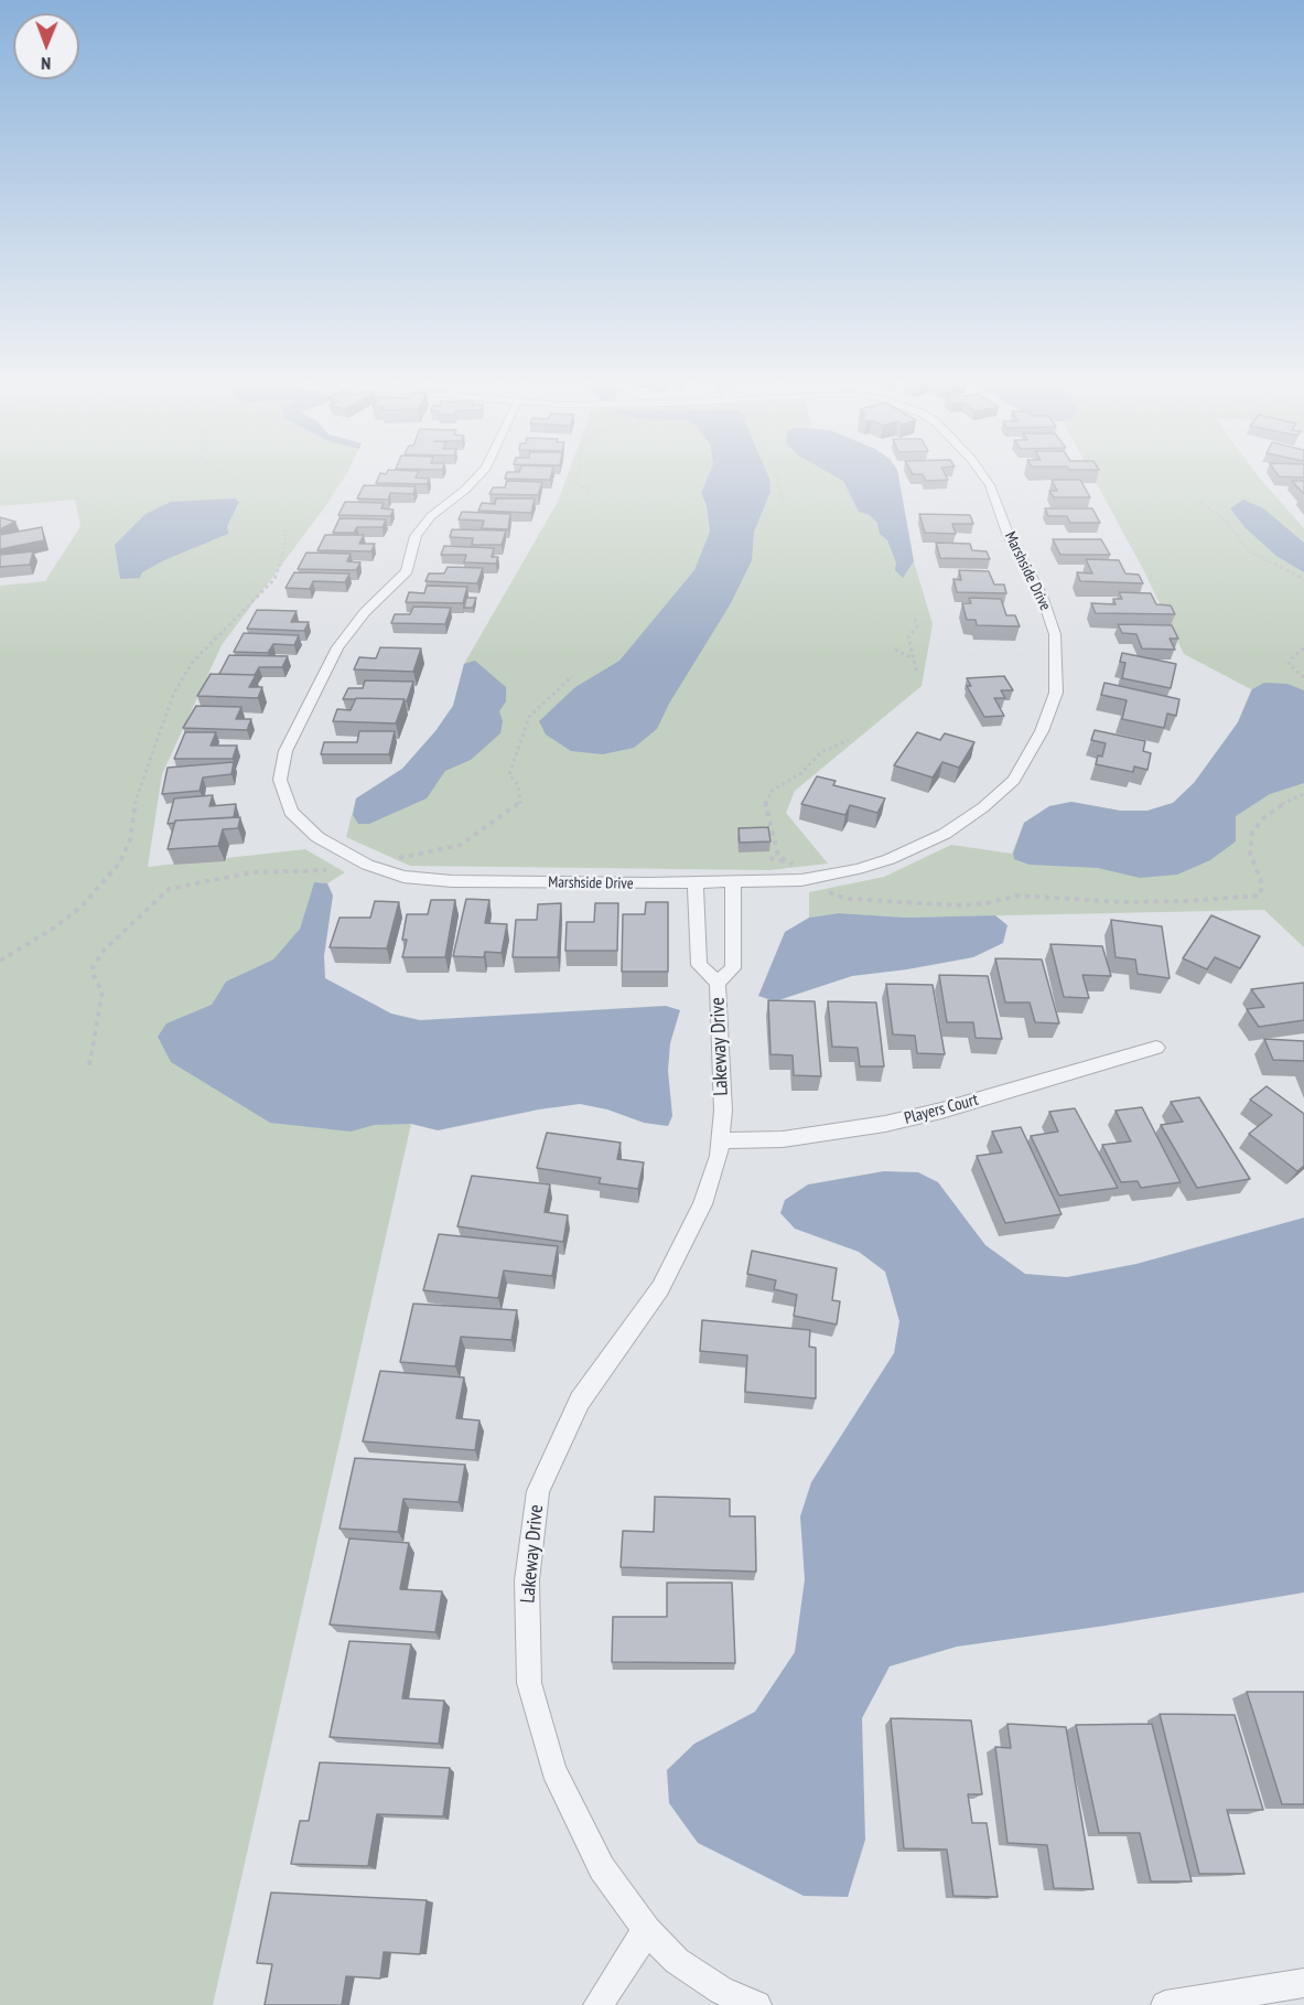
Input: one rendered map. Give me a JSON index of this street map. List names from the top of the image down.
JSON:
{
  "streets": {
    "street": ["Marshside Drive", "Lakeway Drive", "Players Court"]
  },
  "crossings": [
    ["Marshside Drive", "Lakeway Drive"],
    ["Lakeway Drive", "Players Court"]
  ],
  "north": "bottom"
}
